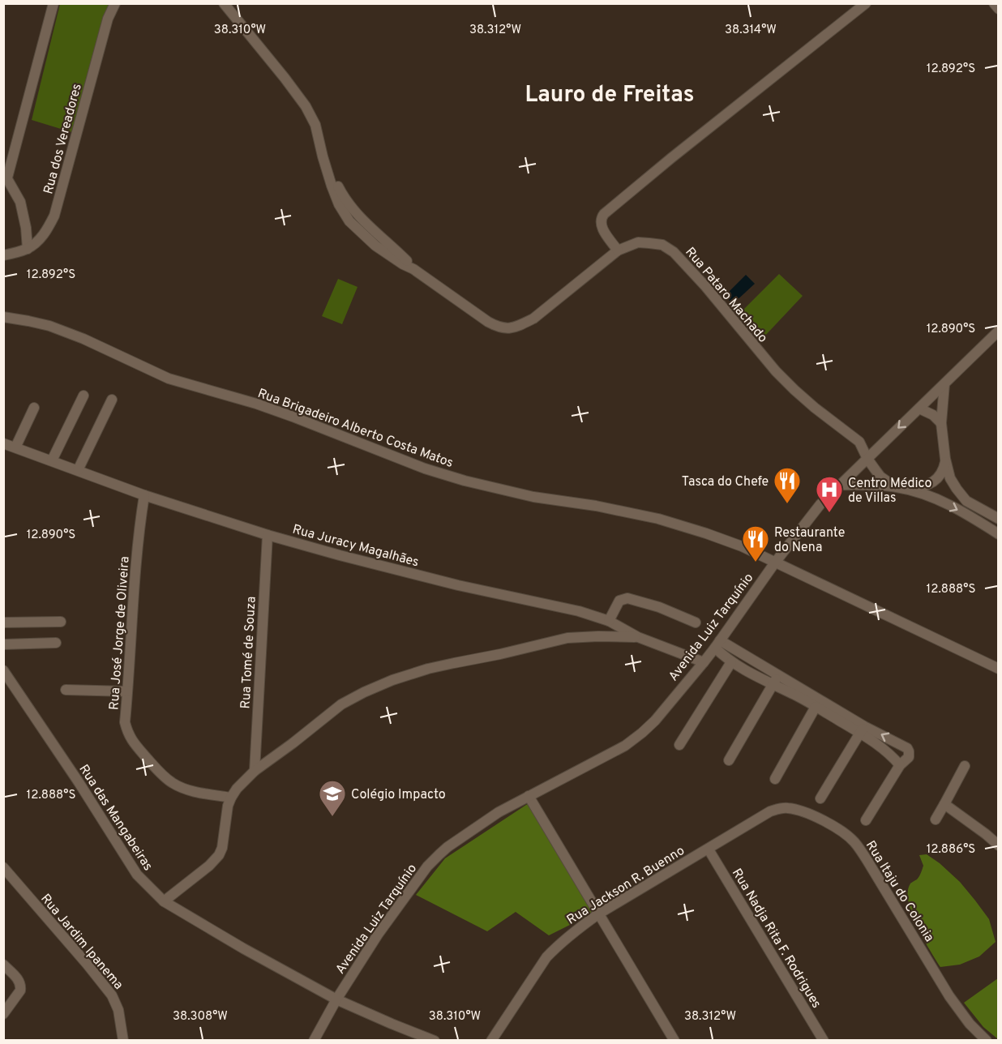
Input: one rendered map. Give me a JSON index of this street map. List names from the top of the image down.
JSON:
{
  "streets": {
    "street": [
      "Rua dos Vereadores",
      "Rua Pataro Machado",
      "Rua Brigadeiro Alberto Costa Matos",
      "Rua Juracy Magalhães",
      "Avenida Luiz Tarquínio",
      "Rua José Jorge de Oliveira",
      "Rua Tomé de Souza",
      "Rua das Mangabeiras",
      "Rua Jackson R. Buenno",
      "Rua Itaju do Colonia",
      "Rua Nadja Rita F. Rodrigues",
      "Rua Jardim Ipanema"
    ]
  },
  "crossings": [
    ["Rua Pataro Machado", "Avenida Luiz Tarquínio"],
    ["Rua Brigadeiro Alberto Costa Matos", "Avenida Luiz Tarquínio"],
    ["Rua Juracy Magalhães", "Avenida Luiz Tarquínio"],
    ["Rua Juracy Magalhães", "Rua José Jorge de Oliveira"],
    ["Rua Juracy Magalhães", "Rua Tomé de Souza"],
    ["Avenida Luiz Tarquínio", "Rua das Mangabeiras"],
    ["Rua Jackson R. Buenno", "Rua Itaju do Colonia"],
    ["Rua Jackson R. Buenno", "Rua Nadja Rita F. Rodrigues"],
    ["Rua Itaju do Colonia", "Rua Nadja Rita F. Rodrigues"]
  ],
  "districts": ["Lauro de Freitas"],
  "places": {
    "restaurant": ["Tasca do Chefe", "Restaurante do Nena"],
    "hospital": ["Centro Médico de Villas"],
    "school or university": ["Colégio Impacto"]
  },
  "coordinates": [
    "38.310°W",
    "38.312°W",
    "38.314°W",
    "12.892°S",
    "12.890°S",
    "12.888°S",
    "12.886°S",
    "38.308°W"
  ]
}
